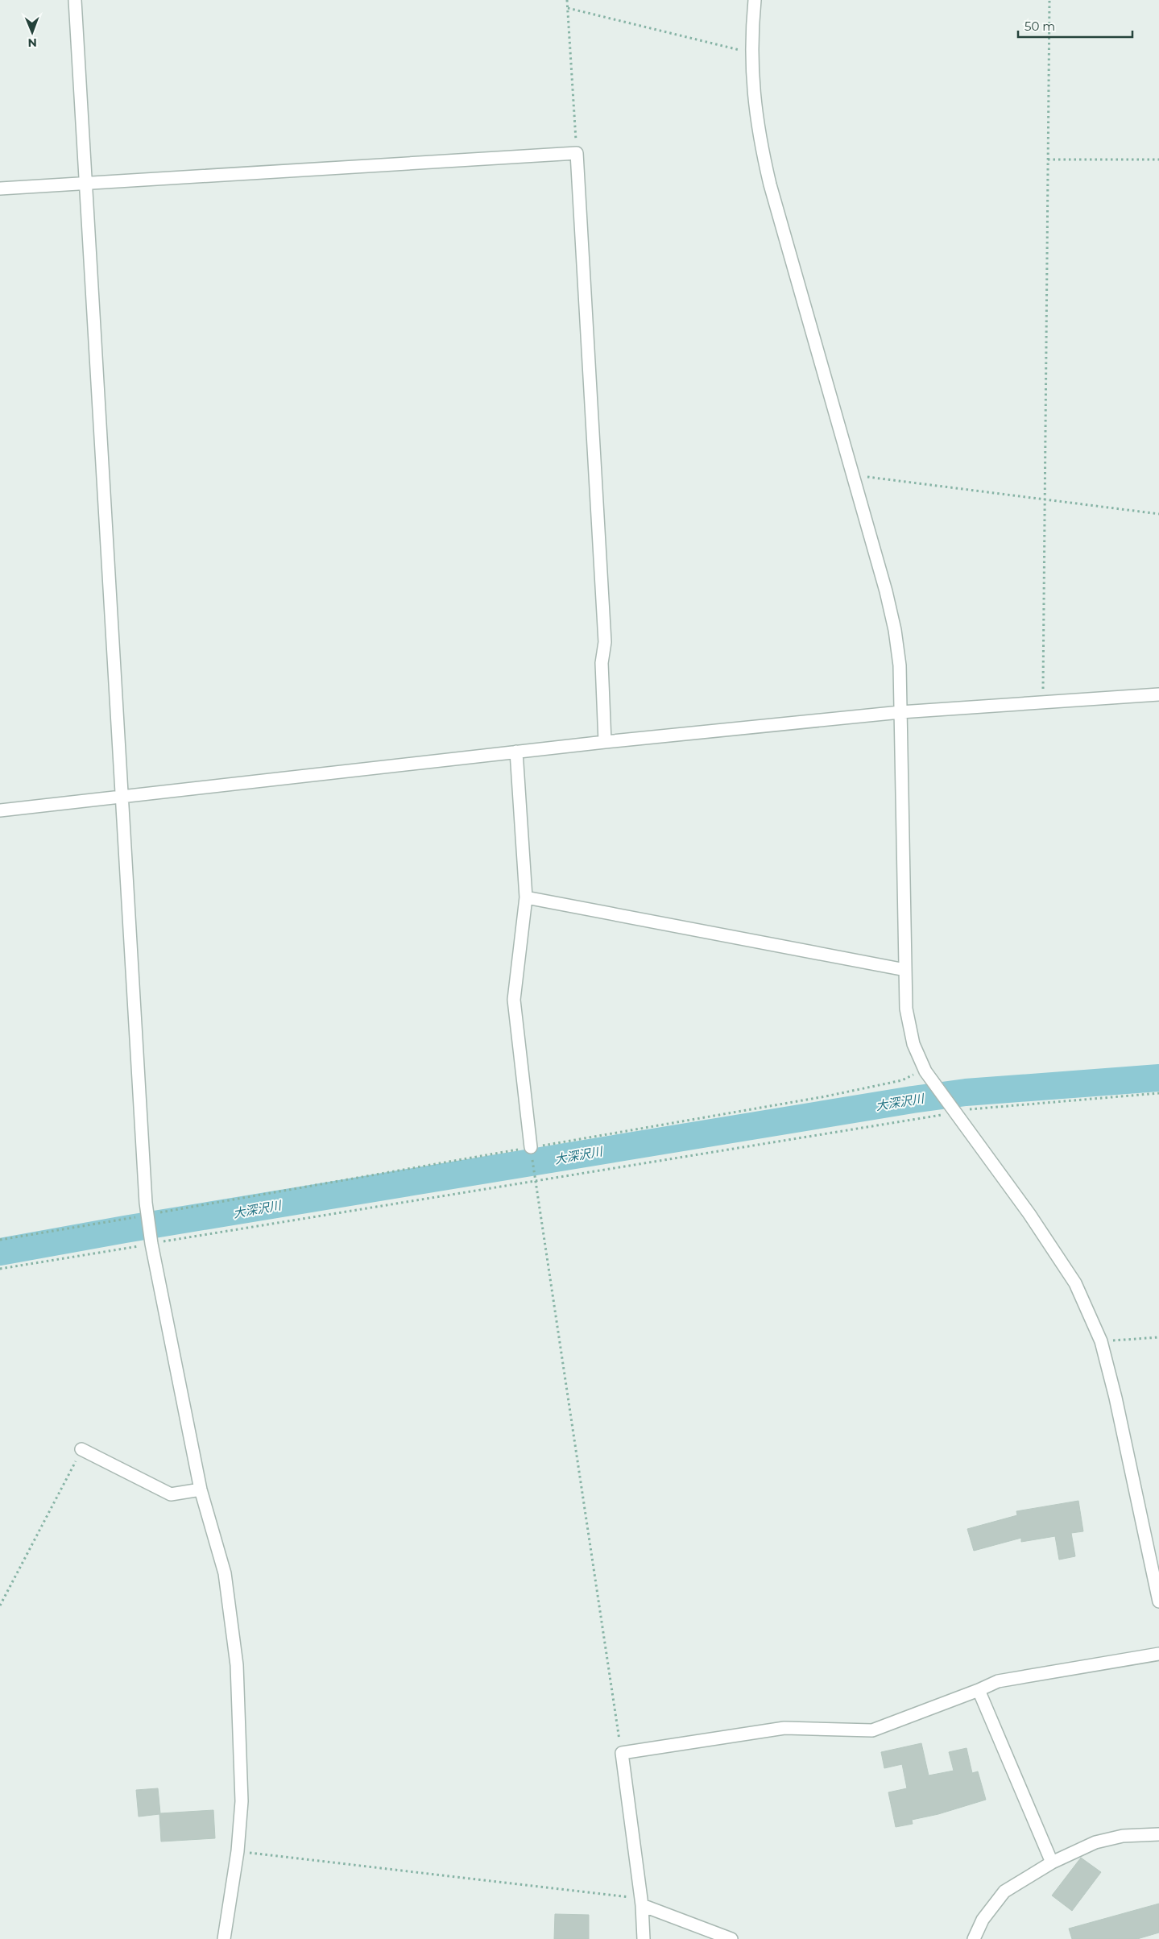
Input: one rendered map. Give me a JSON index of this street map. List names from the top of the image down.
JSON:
{
  "water": ["大深沢川"],
  "scale_bar": "50 m",
  "north": "bottom"
}
